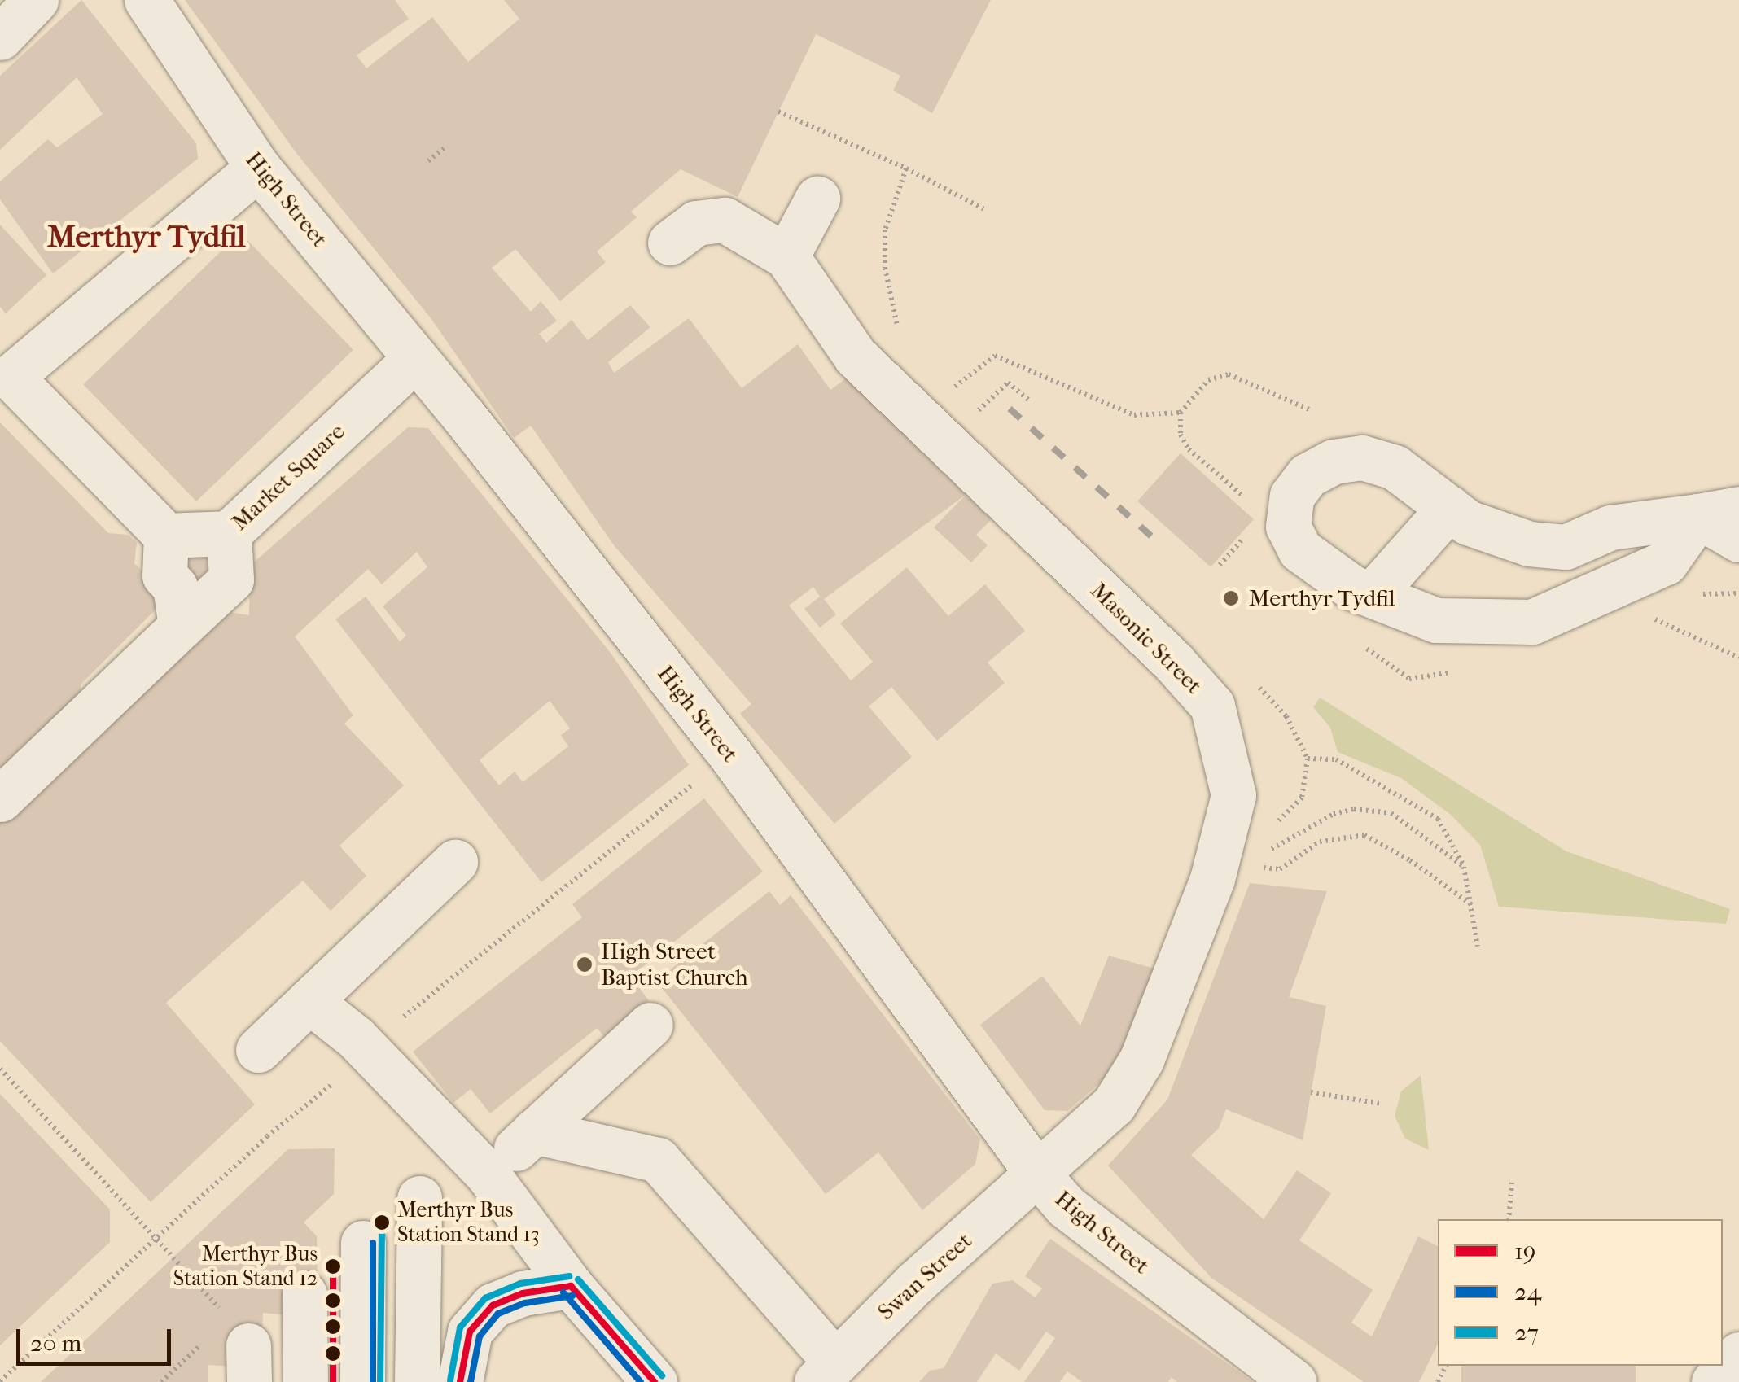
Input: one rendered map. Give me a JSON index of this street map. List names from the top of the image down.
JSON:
{
  "streets": {
    "street": [
      "High Street",
      "Market Square",
      "Masonic Street",
      "Swan Street"
    ]
  },
  "crossings": [
    ["High Street", "Market Square"],
    ["High Street", "Masonic Street"],
    ["High Street", "Swan Street"],
    ["Masonic Street", "Swan Street"]
  ],
  "districts": ["Merthyr Tydfil"],
  "places": [
    "Merthyr Tydfil",
    "High Street Baptist Church",
    "Merthyr Bus Station Stand 13",
    "Merthyr Bus Station Stand 12"
  ],
  "lines": ["transit line 27", "transit line 24", "transit line 19"],
  "legend": ["19", "24", "27"],
  "scale_bar": "20 m"
}
